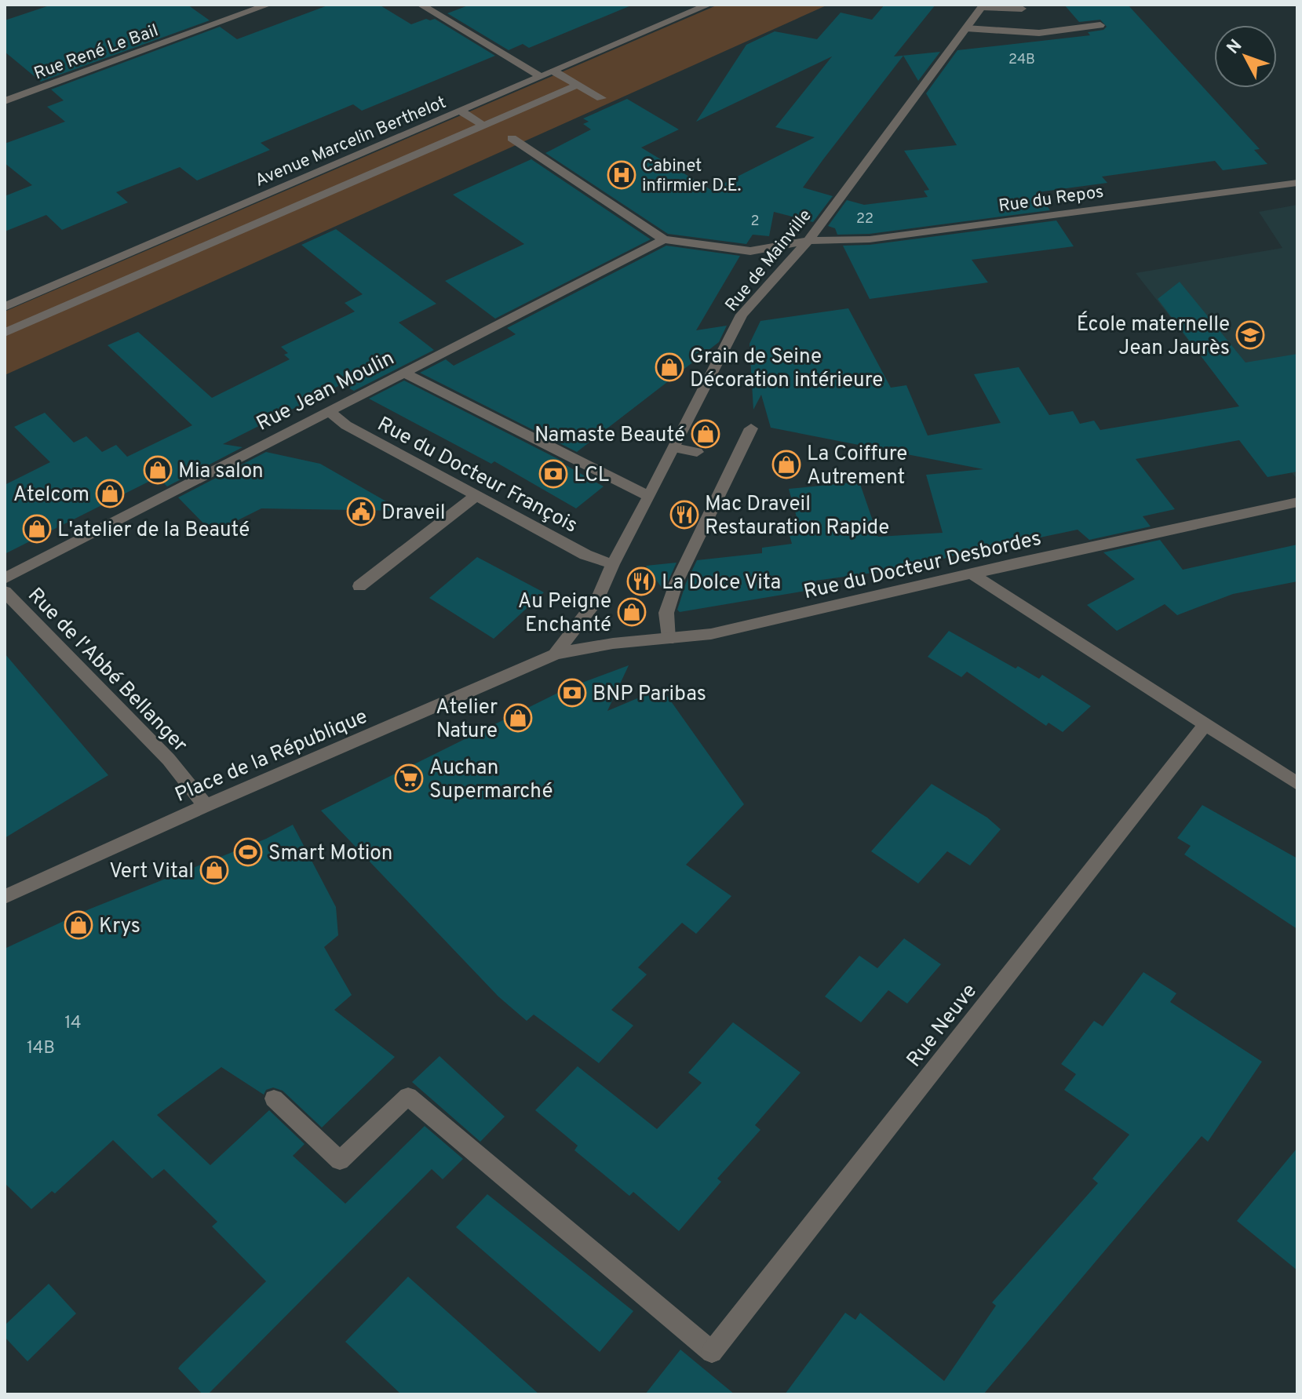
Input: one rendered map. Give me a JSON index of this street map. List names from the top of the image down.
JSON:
{
  "streets": {
    "street": [
      "Rue René Le Bail",
      "Avenue Marcelin Berthelot",
      "Rue du Repos",
      "Rue de Mainville",
      "Rue Jean Moulin",
      "Rue du Docteur François",
      "Rue du Docteur Desbordes",
      "Rue de l'Abbé Bellanger",
      "Place de la République",
      "Rue Neuve"
    ]
  },
  "crossings": [
    ["Rue du Repos", "Rue de Mainville"],
    ["Rue du Repos", "Rue Jean Moulin"],
    ["Rue de Mainville", "Rue du Docteur François"],
    ["Rue de Mainville", "Rue du Docteur Desbordes"],
    ["Rue de Mainville", "Place de la République"],
    ["Rue Jean Moulin", "Rue du Docteur François"],
    ["Rue du Docteur Desbordes", "Place de la République"],
    ["Rue de l'Abbé Bellanger", "Place de la République"]
  ],
  "places": {
    "hospital": ["Cabinet infirmier D.E."],
    "school or university": ["École maternelle Jean Jaurès"],
    "shop": [
      "Grain de Seine Décoration intérieure",
      "Namaste Beauté",
      "La Coiffure Autrement",
      "Mia salon",
      "Atelcom",
      "L'atelier de la Beauté",
      "Au Peigne Enchanté",
      "Atelier Nature",
      "Vert Vital",
      "Krys"
    ],
    "bank": ["LCL", "BNP Paribas"],
    "public building": ["Draveil"],
    "restaurant": ["Mac Draveil Restauration Rapide", "La Dolce Vita"],
    "supermarket": ["Auchan Supermarché"],
    "sports": ["Smart Motion"]
  },
  "house_numbers": [
    "24B",
    "22",
    "2",
    "14",
    "14B"
  ],
  "north": "top left"
}
